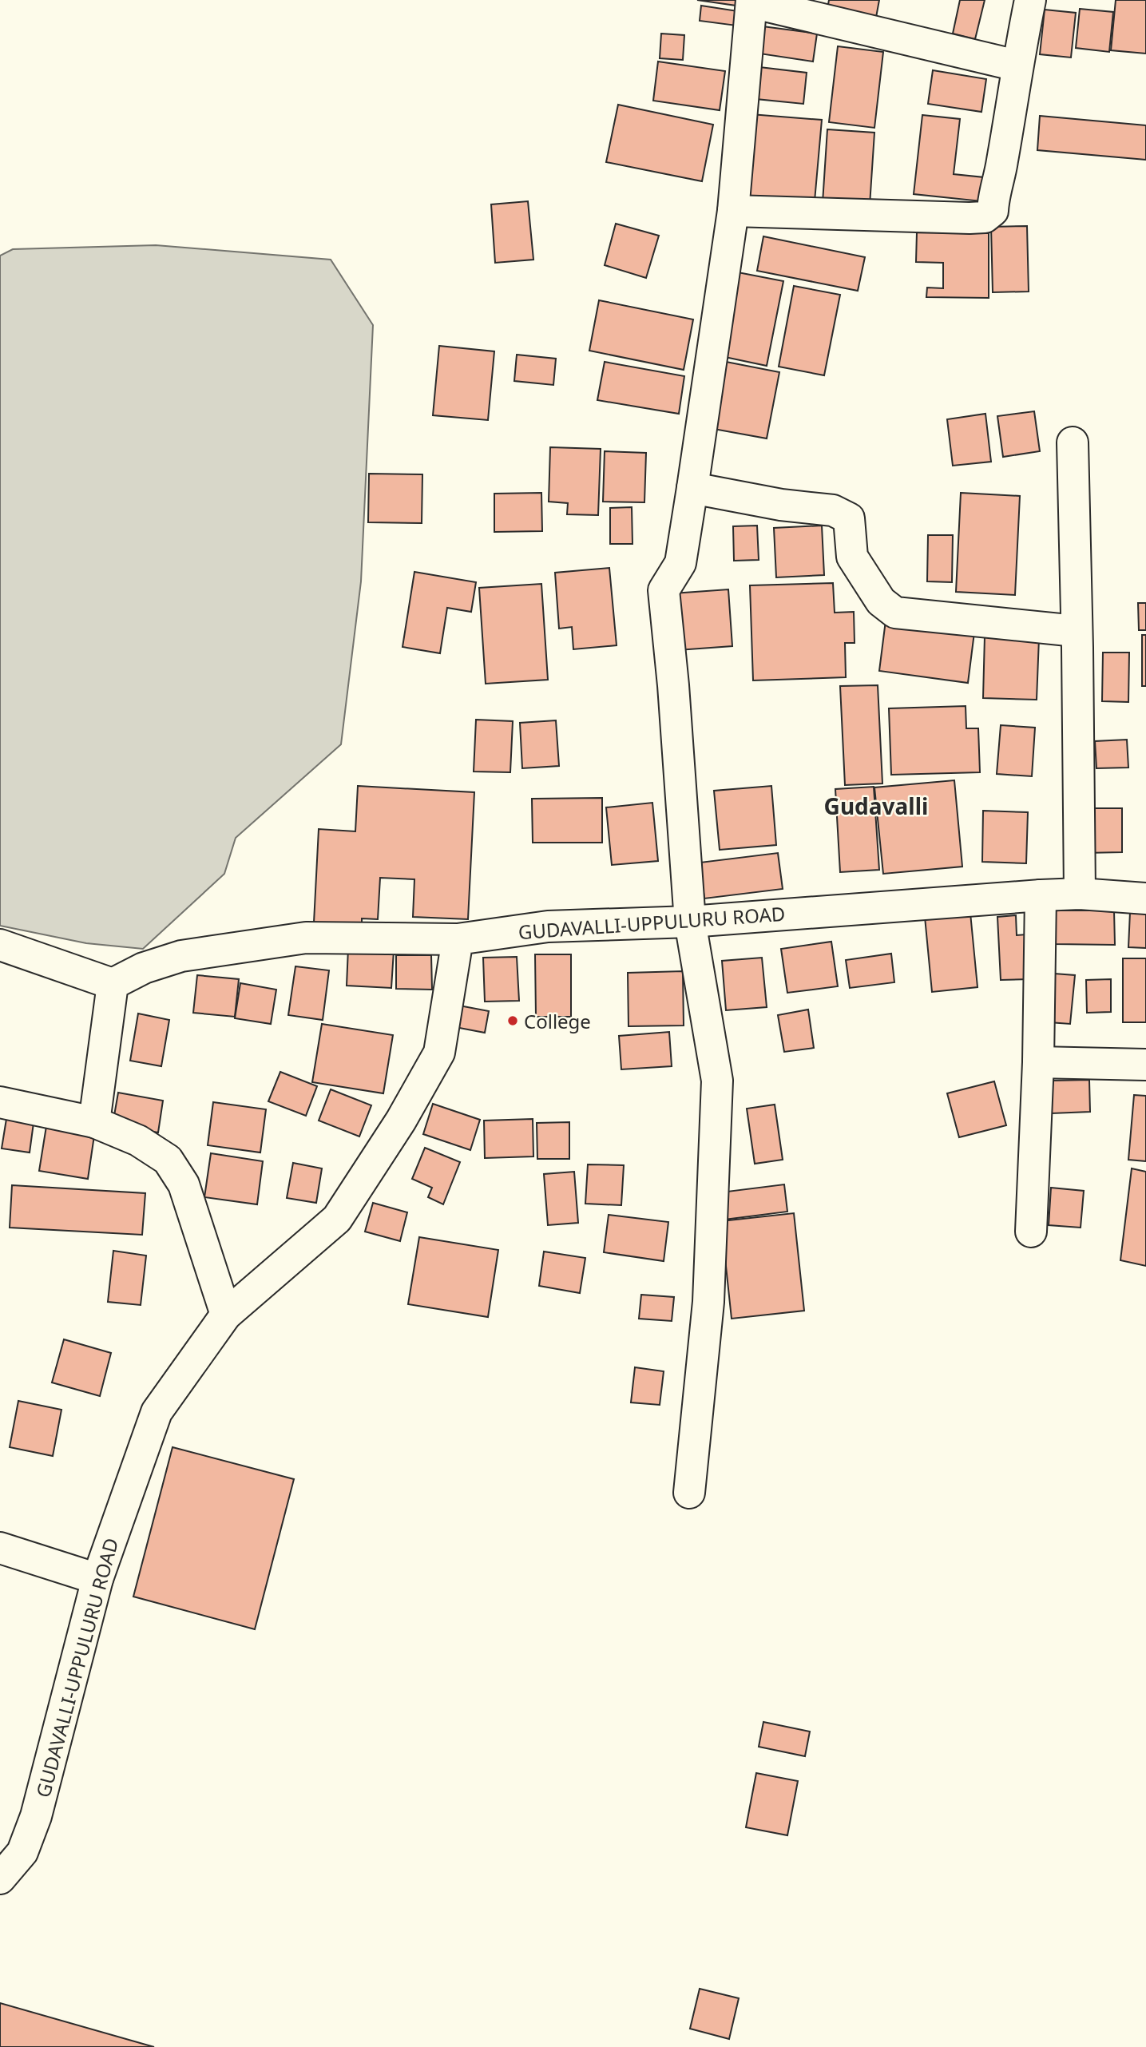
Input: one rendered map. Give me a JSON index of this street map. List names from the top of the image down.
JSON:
{
  "streets": {
    "street": ["GUDAVALLI-UPPULURU ROAD"]
  },
  "districts": ["Gudavalli"],
  "places": ["College"]
}
